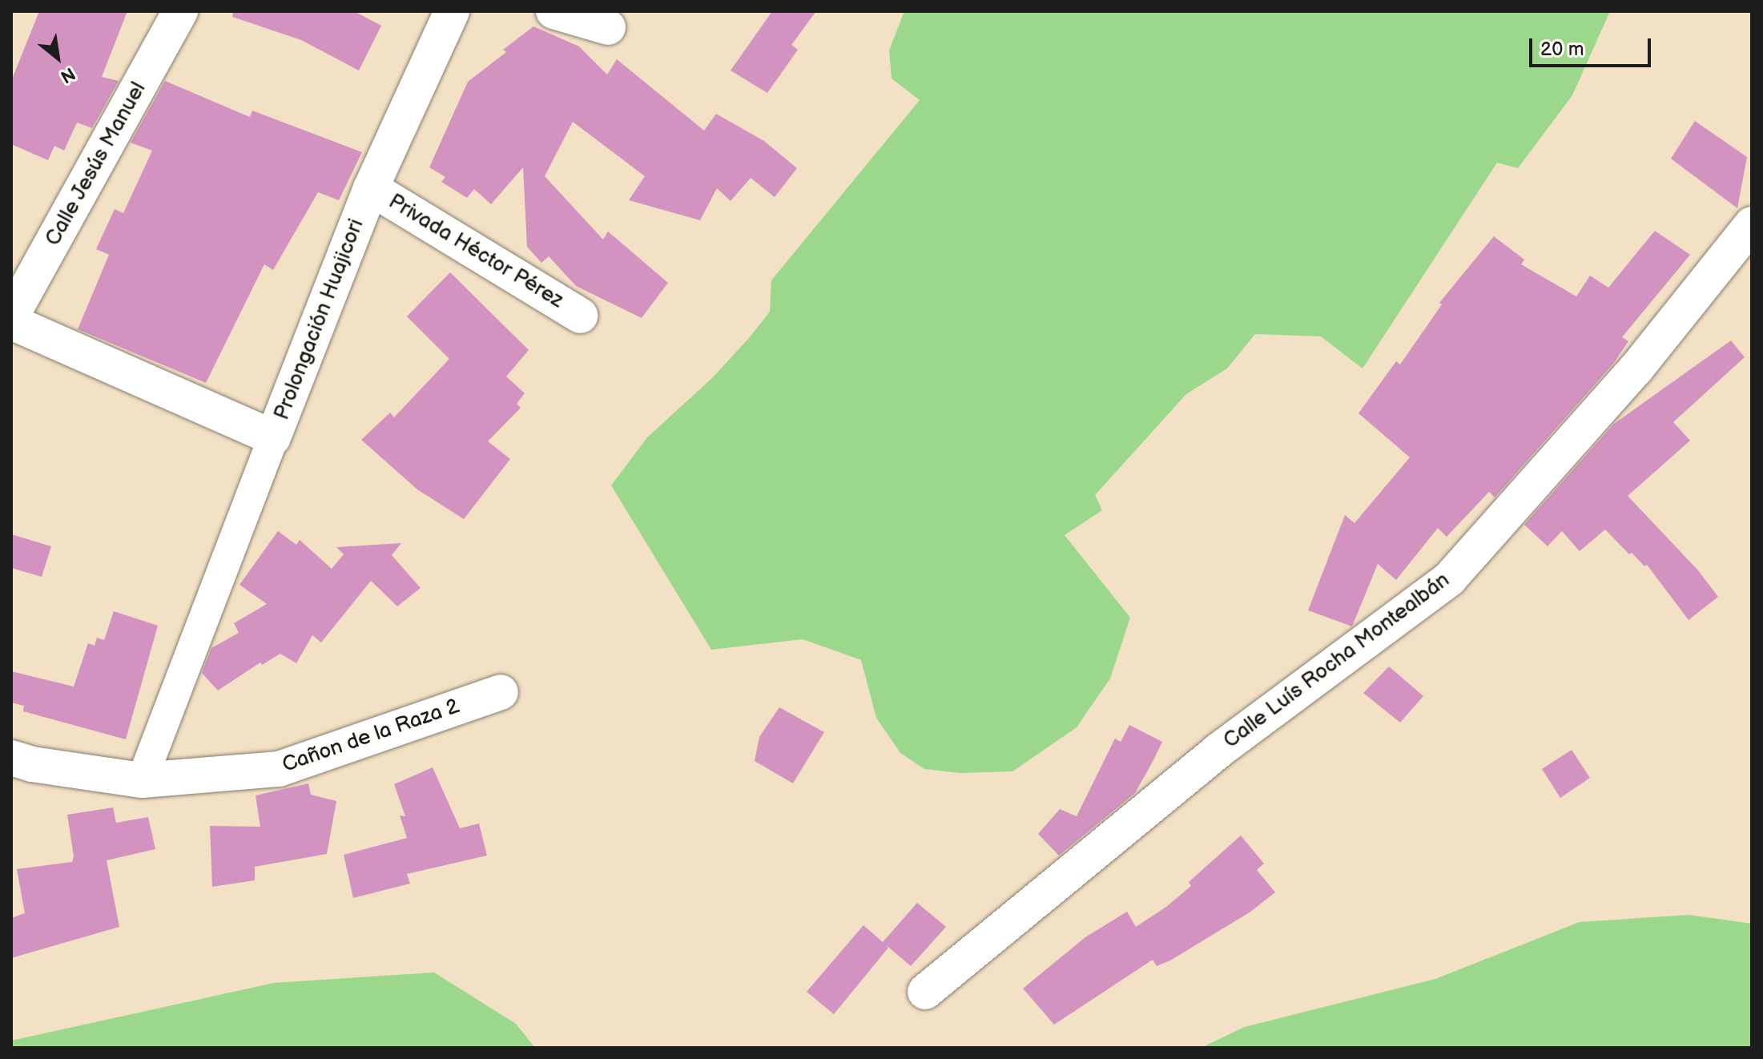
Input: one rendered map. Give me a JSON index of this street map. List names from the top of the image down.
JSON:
{
  "streets": {
    "street": [
      "Calle Jesús Manuel",
      "Privada Héctor Pérez",
      "Prolongación Huajicori",
      "Calle Luís Rocha Montealbán",
      "Cañon de la Raza 2"
    ]
  },
  "crossings": [
    ["Privada Héctor Pérez", "Prolongación Huajicori"]
  ],
  "scale_bar": "20 m",
  "north": "bottom right"
}
